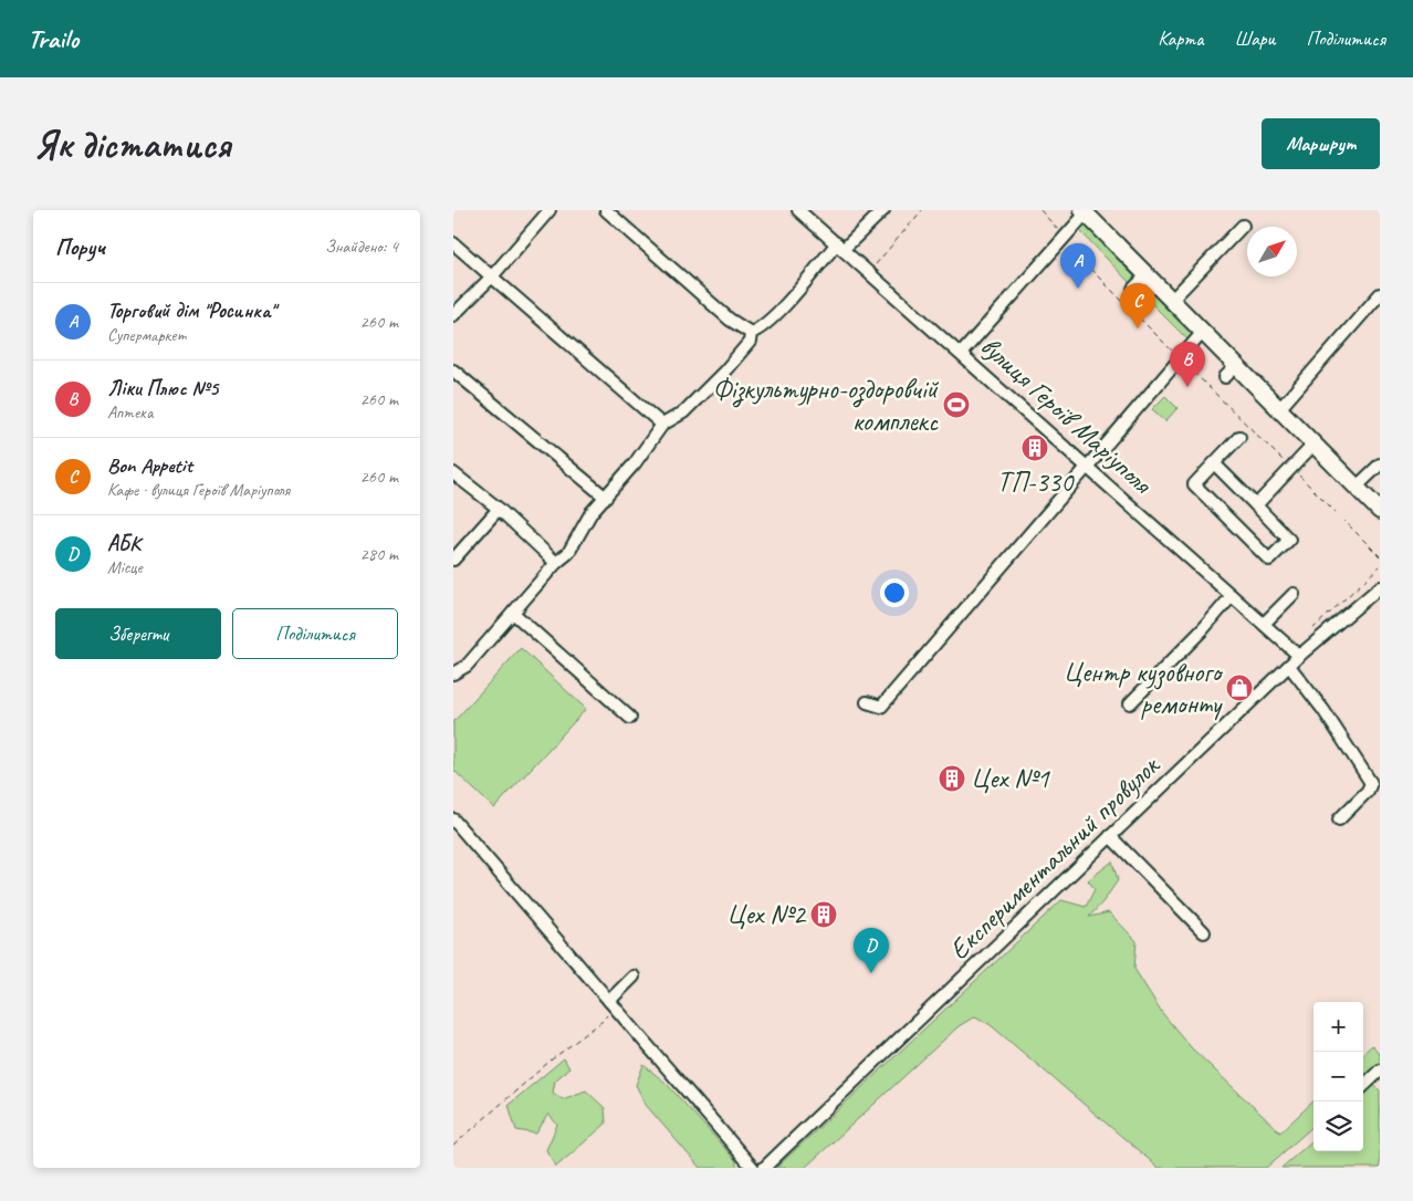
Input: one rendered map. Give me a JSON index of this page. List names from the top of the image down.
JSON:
{
  "streets": {
    "street": ["вулиця Героїв Маріуполя", "Експериментальний провулок"]
  },
  "crossings": [
    ["вулиця Героїв Маріуполя", "Експериментальний провулок"]
  ],
  "places": {
    "sports": ["Фізкультурно-оздоровчій комплекс"],
    "building": ["ТП-330", "Цех №1", "Цех №2"],
    "shop": ["Центр кузовного ремонту"]
  },
  "north": "top right",
  "page": {
    "header": "Trailo",
    "nav": ["Карта", "Шари", "Поділитися"],
    "buttons": [
      "Маршрут",
      ["Зберегти", "Поділитися"]
    ],
    "title": "Як дістатися",
    "heading": ["Поруч", "Знайдено: 4"],
    "pins": [
      "A",
      "C",
      "B",
      "D"
    ],
    "list": [
      {
        "mark": "A",
        "name": "Торговий дім \"Росинка\"",
        "note": "Супермаркет",
        "value": "260 m"
      },
      {
        "mark": "B",
        "name": "Ліки Плюс №5",
        "note": "Аптека",
        "value": "260 m"
      },
      {
        "mark": "C",
        "name": "Bon Appetit",
        "note": "Кафе · вулиця Героїв Маріуполя",
        "value": "260 m"
      },
      {
        "mark": "D",
        "name": "АБК",
        "note": "Місце",
        "value": "280 m"
      }
    ],
    "map_buttons": ["+", "−"]
  }
}
